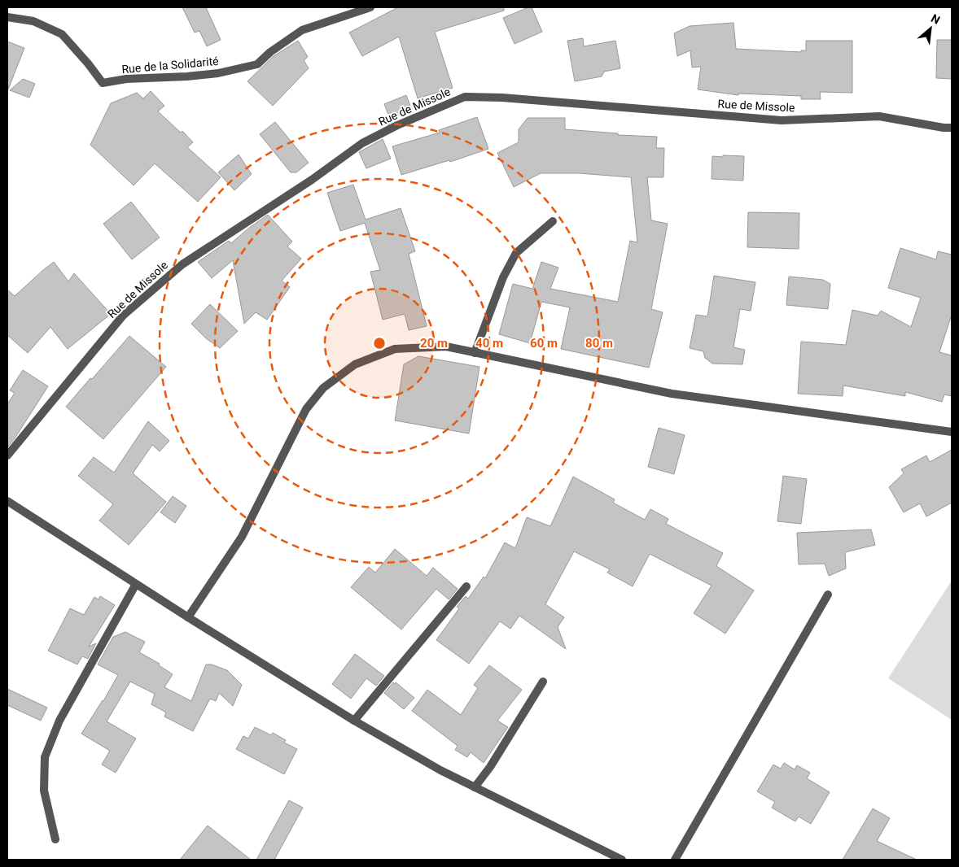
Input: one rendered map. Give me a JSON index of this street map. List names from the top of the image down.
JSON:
{
  "streets": {
    "street": ["Rue de la Solidarité", "Rue de Missole"]
  },
  "north": "top right",
  "rings": [
    "20 m",
    "40 m",
    "60 m",
    "80 m"
  ]
}
